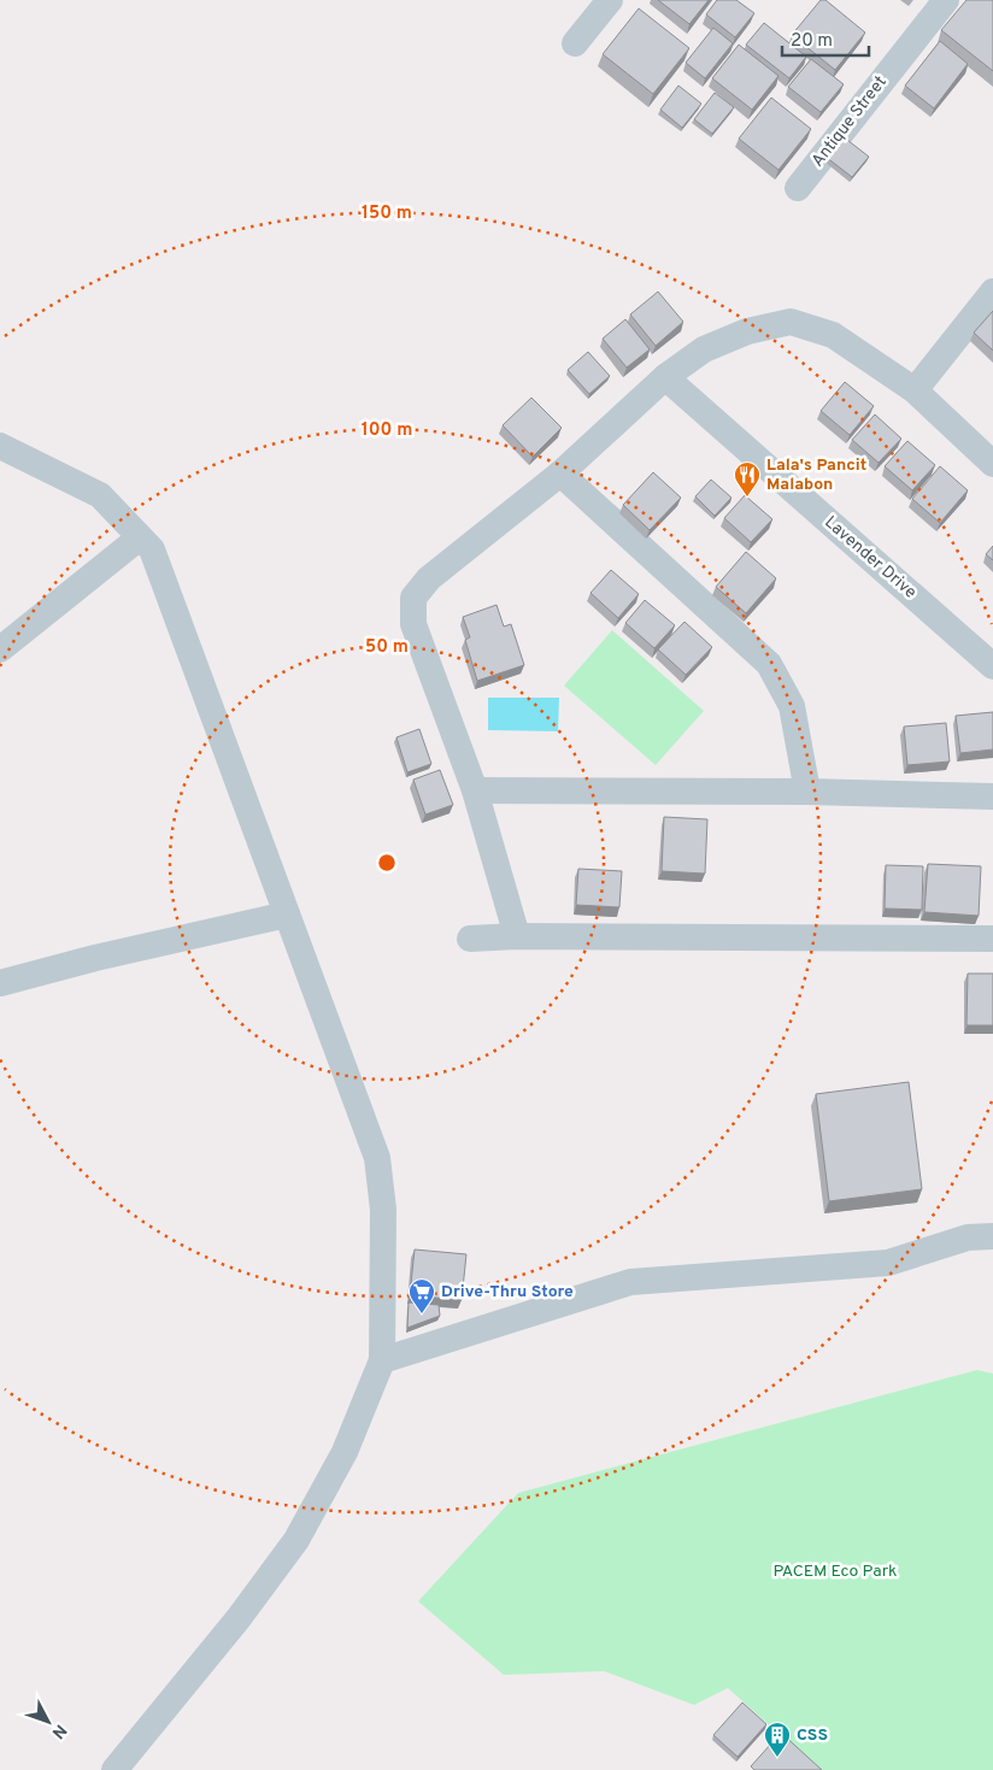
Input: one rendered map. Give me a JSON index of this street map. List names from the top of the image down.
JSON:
{
  "streets": {
    "street": ["Antique Street", "Lavender Drive"]
  },
  "parks": ["PACEM Eco Park"],
  "places": {
    "restaurant": ["Lala's Pancit Malabon"],
    "supermarket": ["Drive-Thru Store"],
    "building": ["CSS"]
  },
  "scale_bar": "20 m",
  "north": "bottom right",
  "rings": ["150 m", "100 m", "50 m"]
}
